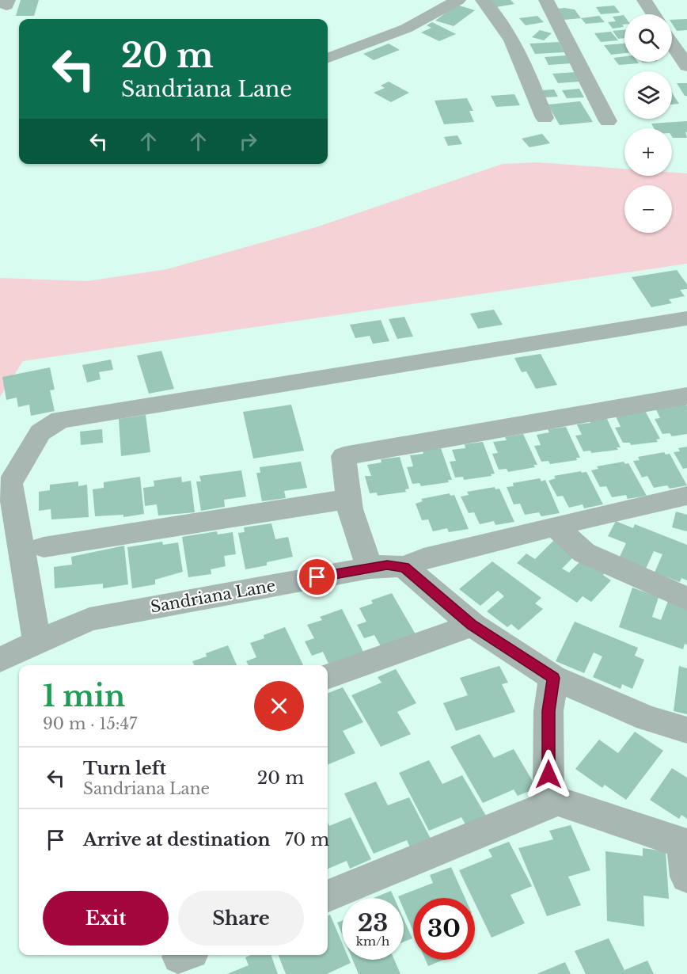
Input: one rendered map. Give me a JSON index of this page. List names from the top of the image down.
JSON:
{
  "streets": {
    "street": ["Sandriana Lane"]
  },
  "page": {
    "map_buttons": ["+", "−"],
    "turn": ["20 m", "Sandriana Lane"],
    "heading": ["1 min", "90 m · 15:47"],
    "list": [
      {
        "name": "Turn left",
        "note": "Sandriana Lane",
        "value": "20 m"
      },
      {
        "name": "Arrive at destination",
        "value": "70 m"
      }
    ],
    "buttons": ["Exit", "Share"],
    "speed": "23 km/h",
    "limit": "30"
  }
}
